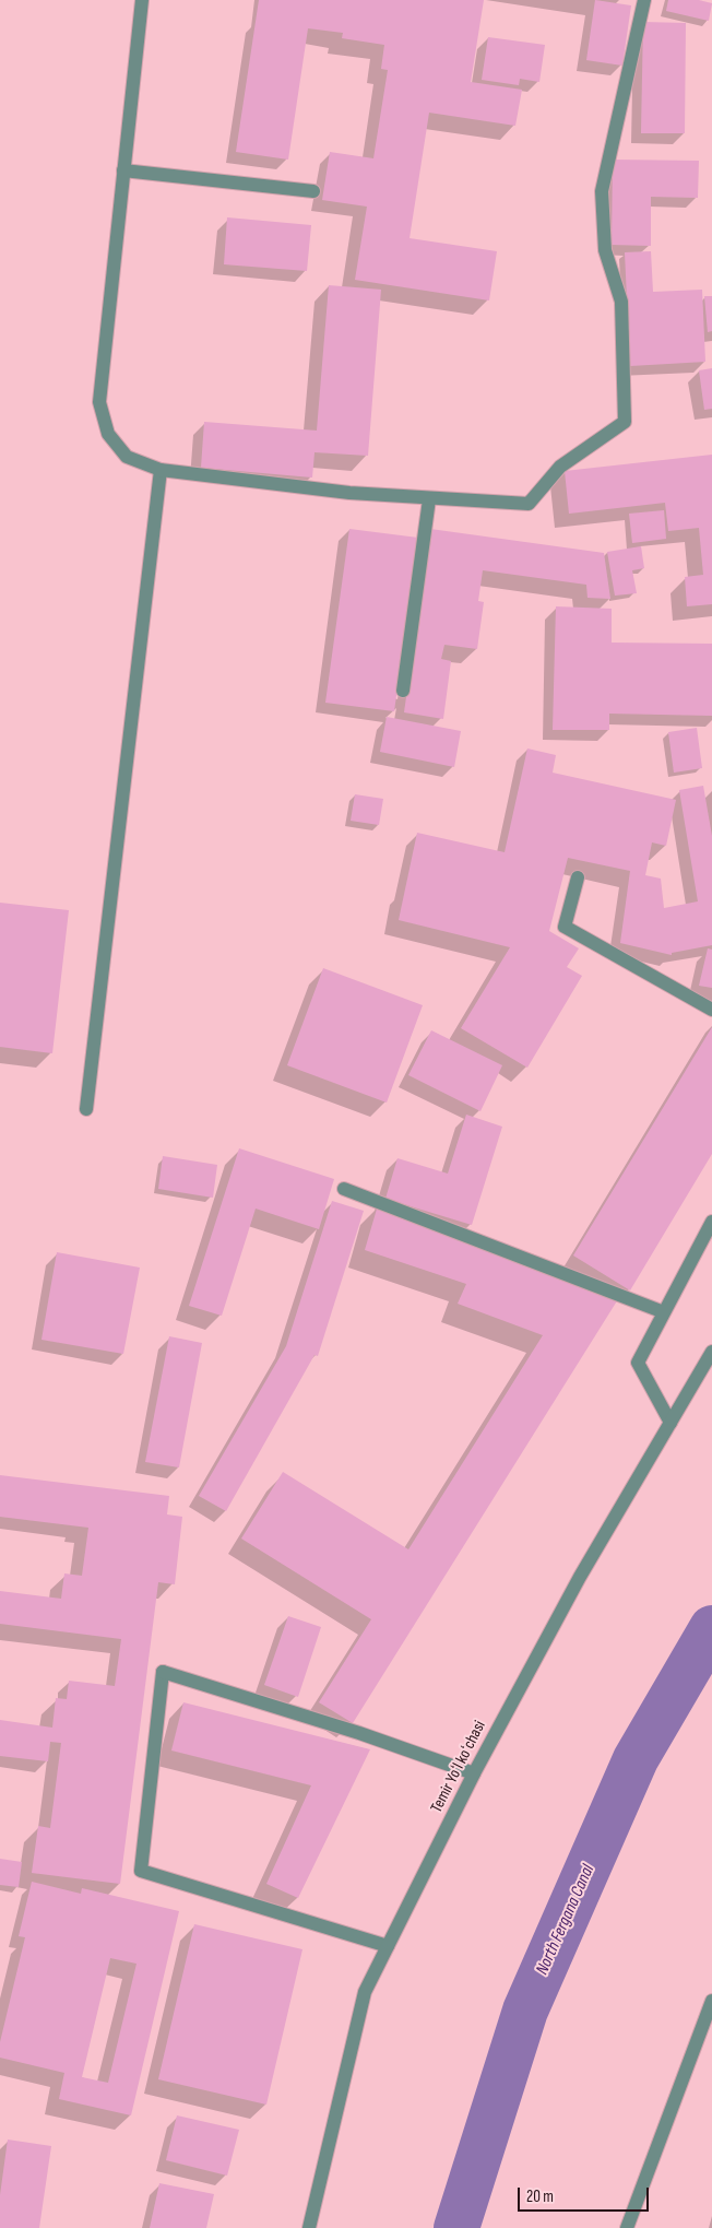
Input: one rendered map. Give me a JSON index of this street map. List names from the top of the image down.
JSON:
{
  "streets": {
    "street": ["Temir Yoʻl koʻchasi"]
  },
  "water": ["North Fergana Canal"],
  "scale_bar": "20 m"
}
